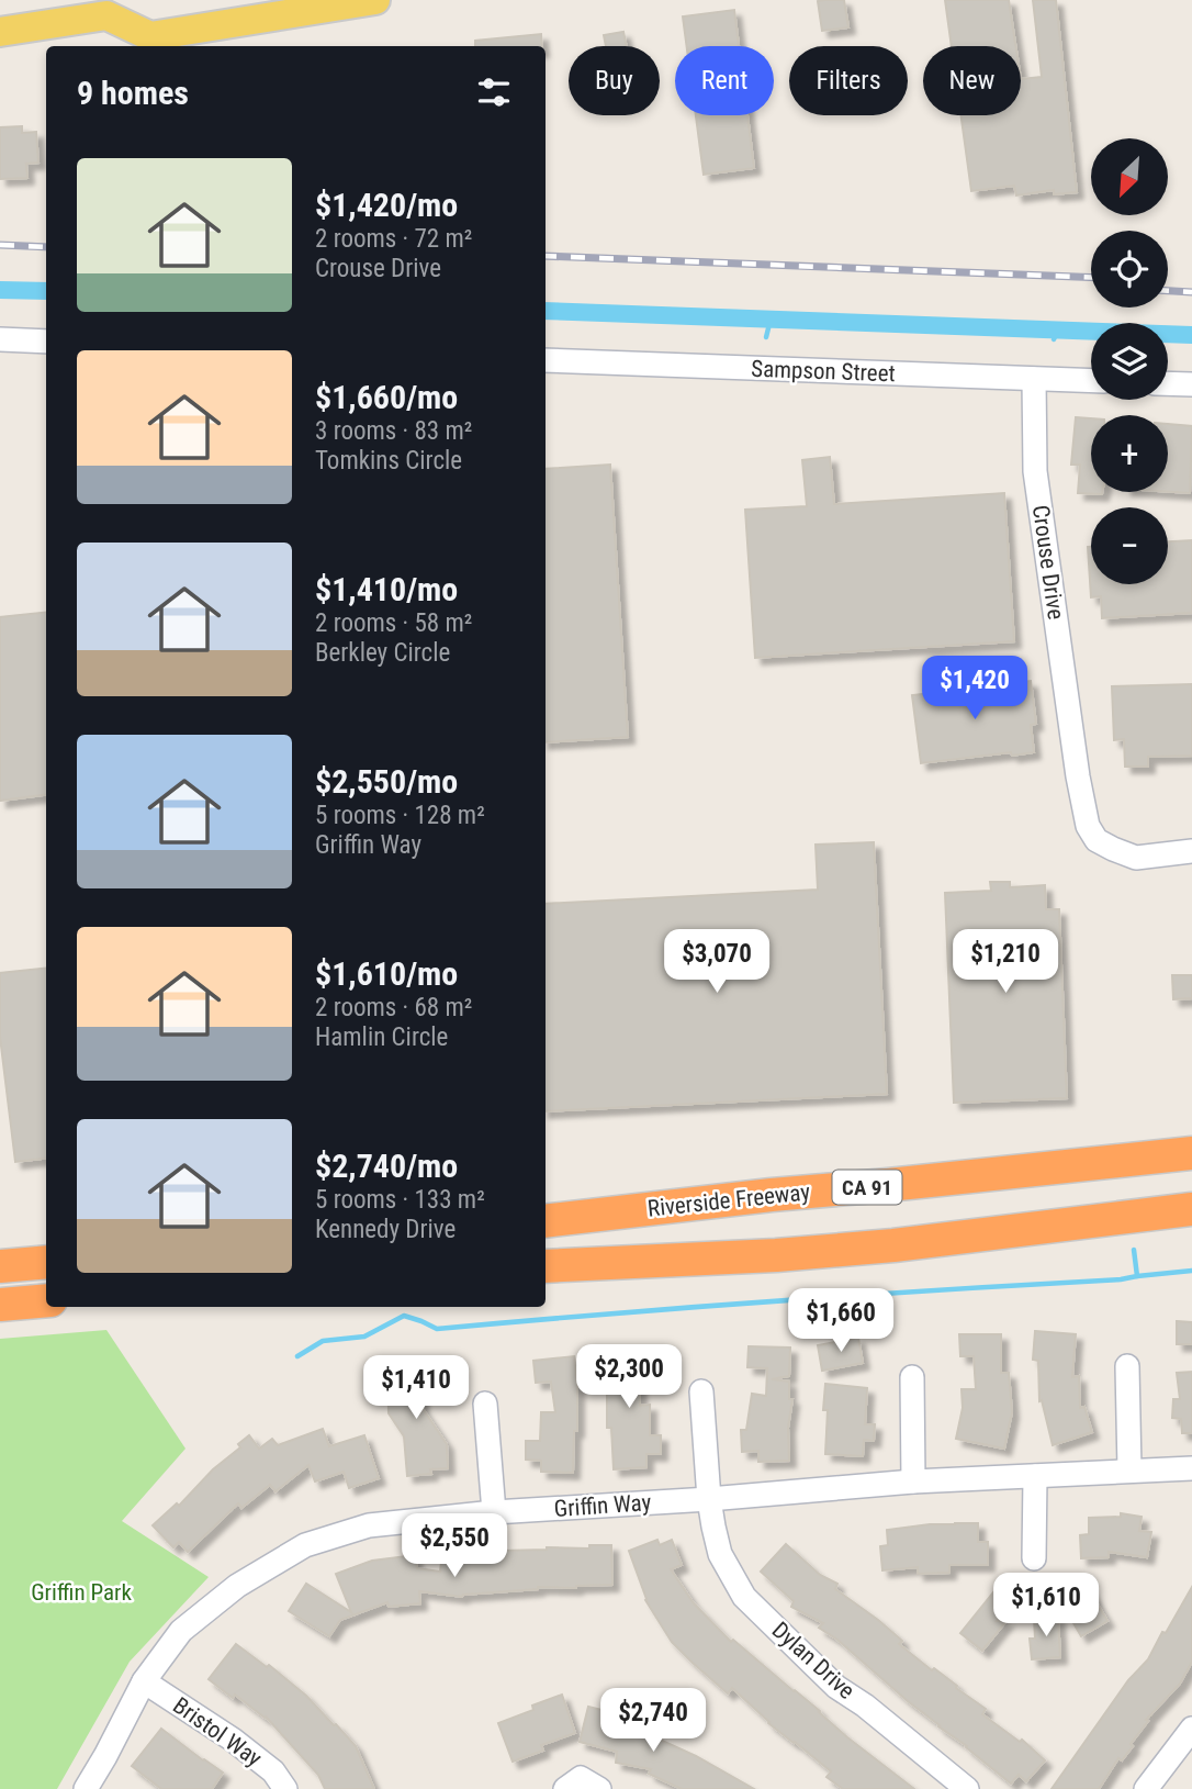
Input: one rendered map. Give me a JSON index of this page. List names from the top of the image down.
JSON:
{
  "streets": {
    "highway": ["CA 91", "Riverside Freeway"],
    "street": [
      "Sampson Street",
      "Crouse Drive",
      "Griffin Way",
      "Dylan Drive",
      "Bristol Way"
    ]
  },
  "crossings": [
    ["Sampson Street", "Crouse Drive"],
    ["Griffin Way", "Dylan Drive"],
    ["Griffin Way", "Bristol Way"]
  ],
  "parks": ["Griffin Park"],
  "north": "bottom left",
  "page": {
    "chip": [
      "Buy",
      "Rent",
      "Filters",
      "New"
    ],
    "heading": "9 homes",
    "map_buttons": ["+", "−"],
    "list": [
      {
        "name": "$1,420/mo",
        "note": "2 rooms · 72 m² · Crouse Drive"
      },
      {
        "name": "$1,660/mo",
        "note": "3 rooms · 83 m² · Tomkins Circle"
      },
      {
        "name": "$1,410/mo",
        "note": "2 rooms · 58 m² · Berkley Circle"
      },
      {
        "name": "$2,550/mo",
        "note": "5 rooms · 128 m² · Griffin Way"
      },
      {
        "name": "$1,610/mo",
        "note": "2 rooms · 68 m² · Hamlin Circle"
      },
      {
        "name": "$2,740/mo",
        "note": "5 rooms · 133 m² · Kennedy Drive"
      }
    ],
    "price": [
      "$1,420",
      "$3,070",
      "$1,210",
      "$1,660",
      "$2,300",
      "$1,410",
      "$2,550",
      "$1,610",
      "$2,740"
    ]
  }
}
